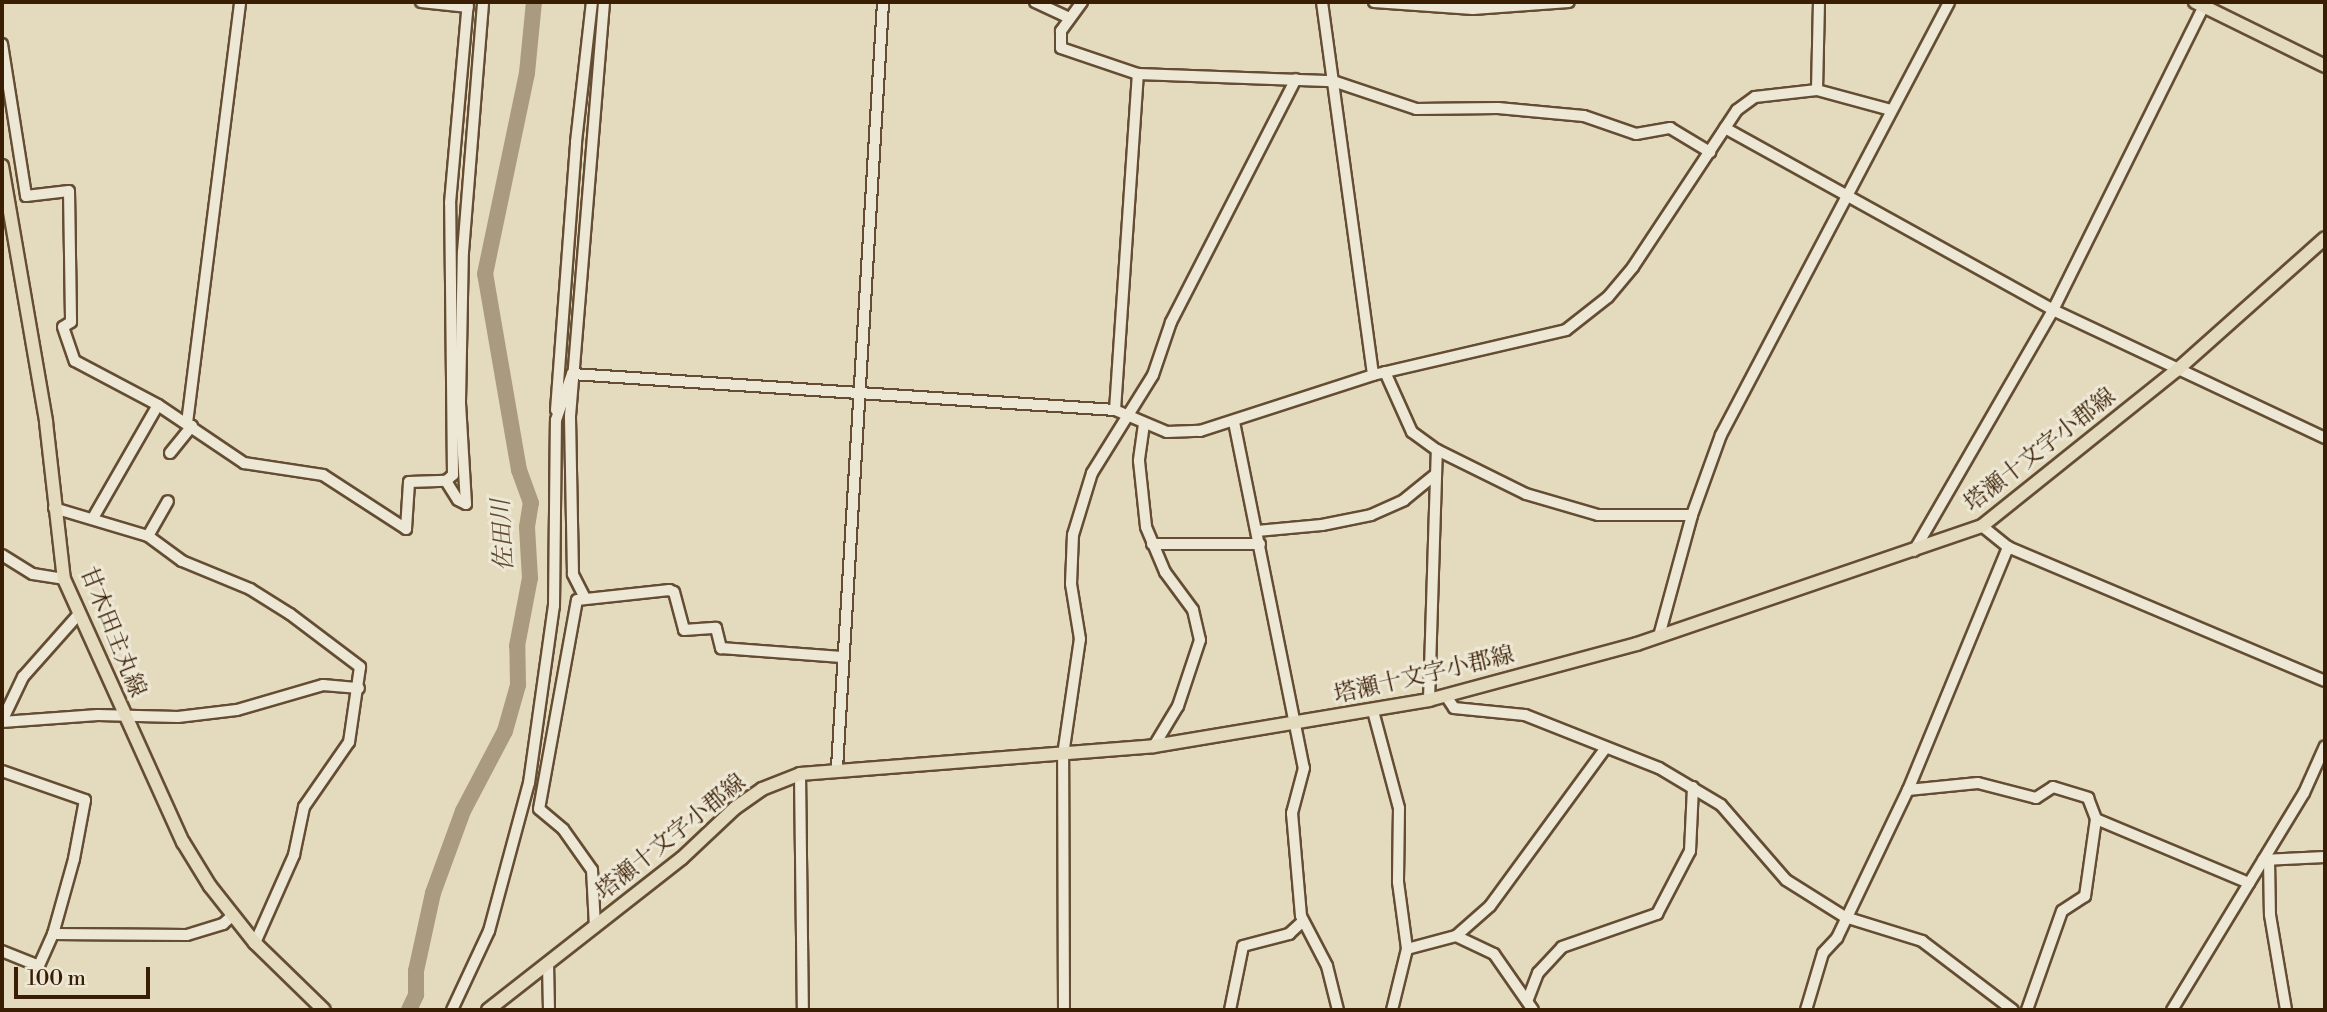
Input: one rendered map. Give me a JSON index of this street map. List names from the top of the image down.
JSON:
{
  "streets": {
    "main road": ["塔瀬十文字小郡線", "甘木田主丸線"]
  },
  "water": ["佐田川"],
  "scale_bar": "100 m"
}
